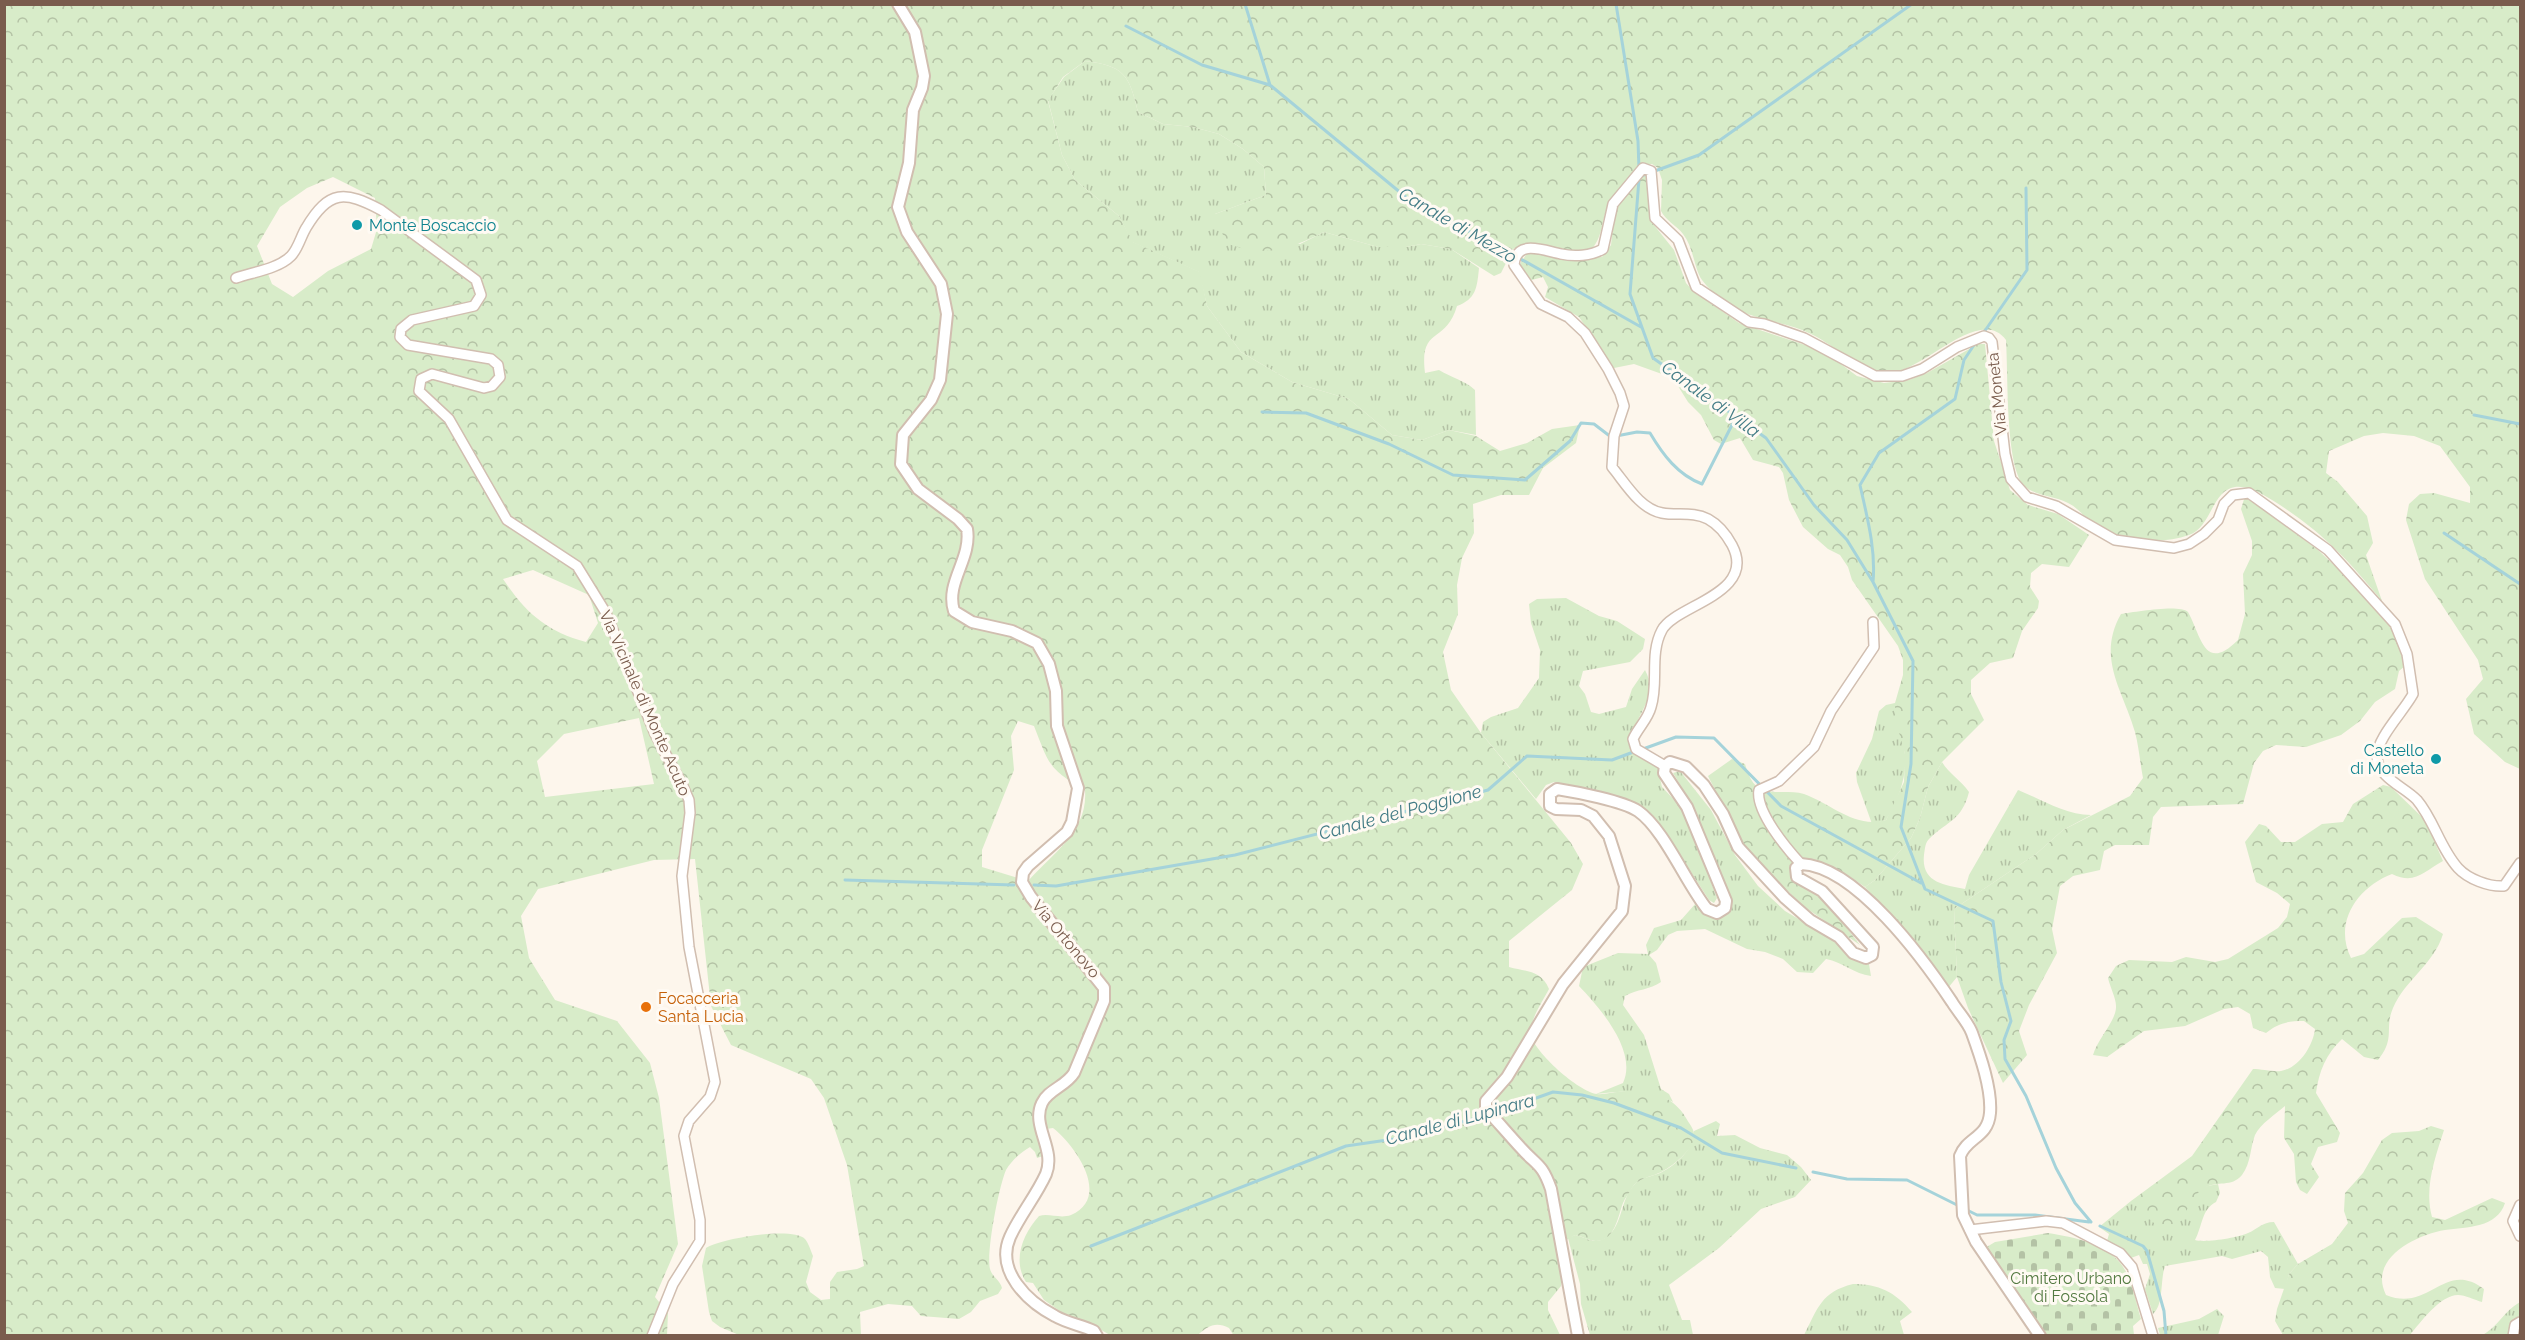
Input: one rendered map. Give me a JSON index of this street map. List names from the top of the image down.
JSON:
{
  "streets": {
    "street": ["Via Moneta", "Via Vicinale di Monte Acuto", "Via Ortonovo"]
  },
  "water": [
    "Canale di Mezzo",
    "Canale di Villa",
    "Canale del Poggione",
    "Canale di Lupinara"
  ],
  "parks": ["Cimitero Urbano di Fossola"],
  "places": ["Monte Boscaccio", "Castello di Moneta", "Focacceria Santa Lucia"]
}
